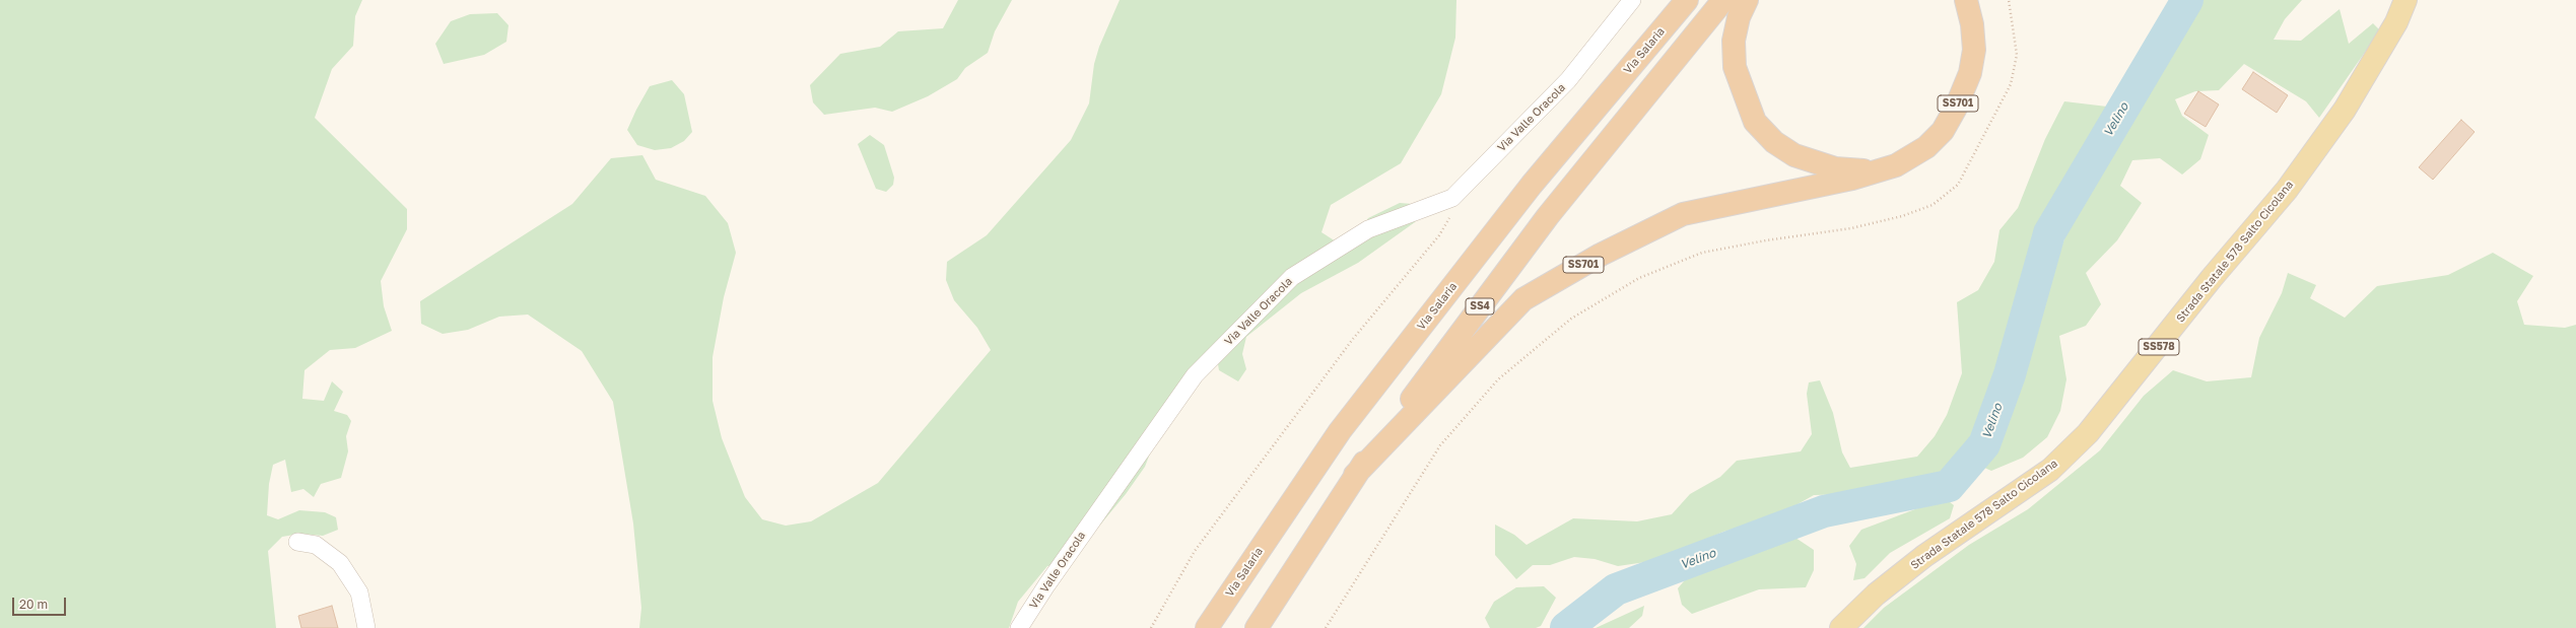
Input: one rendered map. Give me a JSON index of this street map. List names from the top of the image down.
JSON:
{
  "streets": {
    "highway": ["Via Salaria", "SS701", "SS4"],
    "main road": ["Strada Statale 578 Salto Cicolana", "SS578"],
    "street": ["Via Valle Oracola"]
  },
  "crossings": [
    ["SS701", "SS4"]
  ],
  "water": ["Velino"],
  "scale_bar": "20 m"
}
